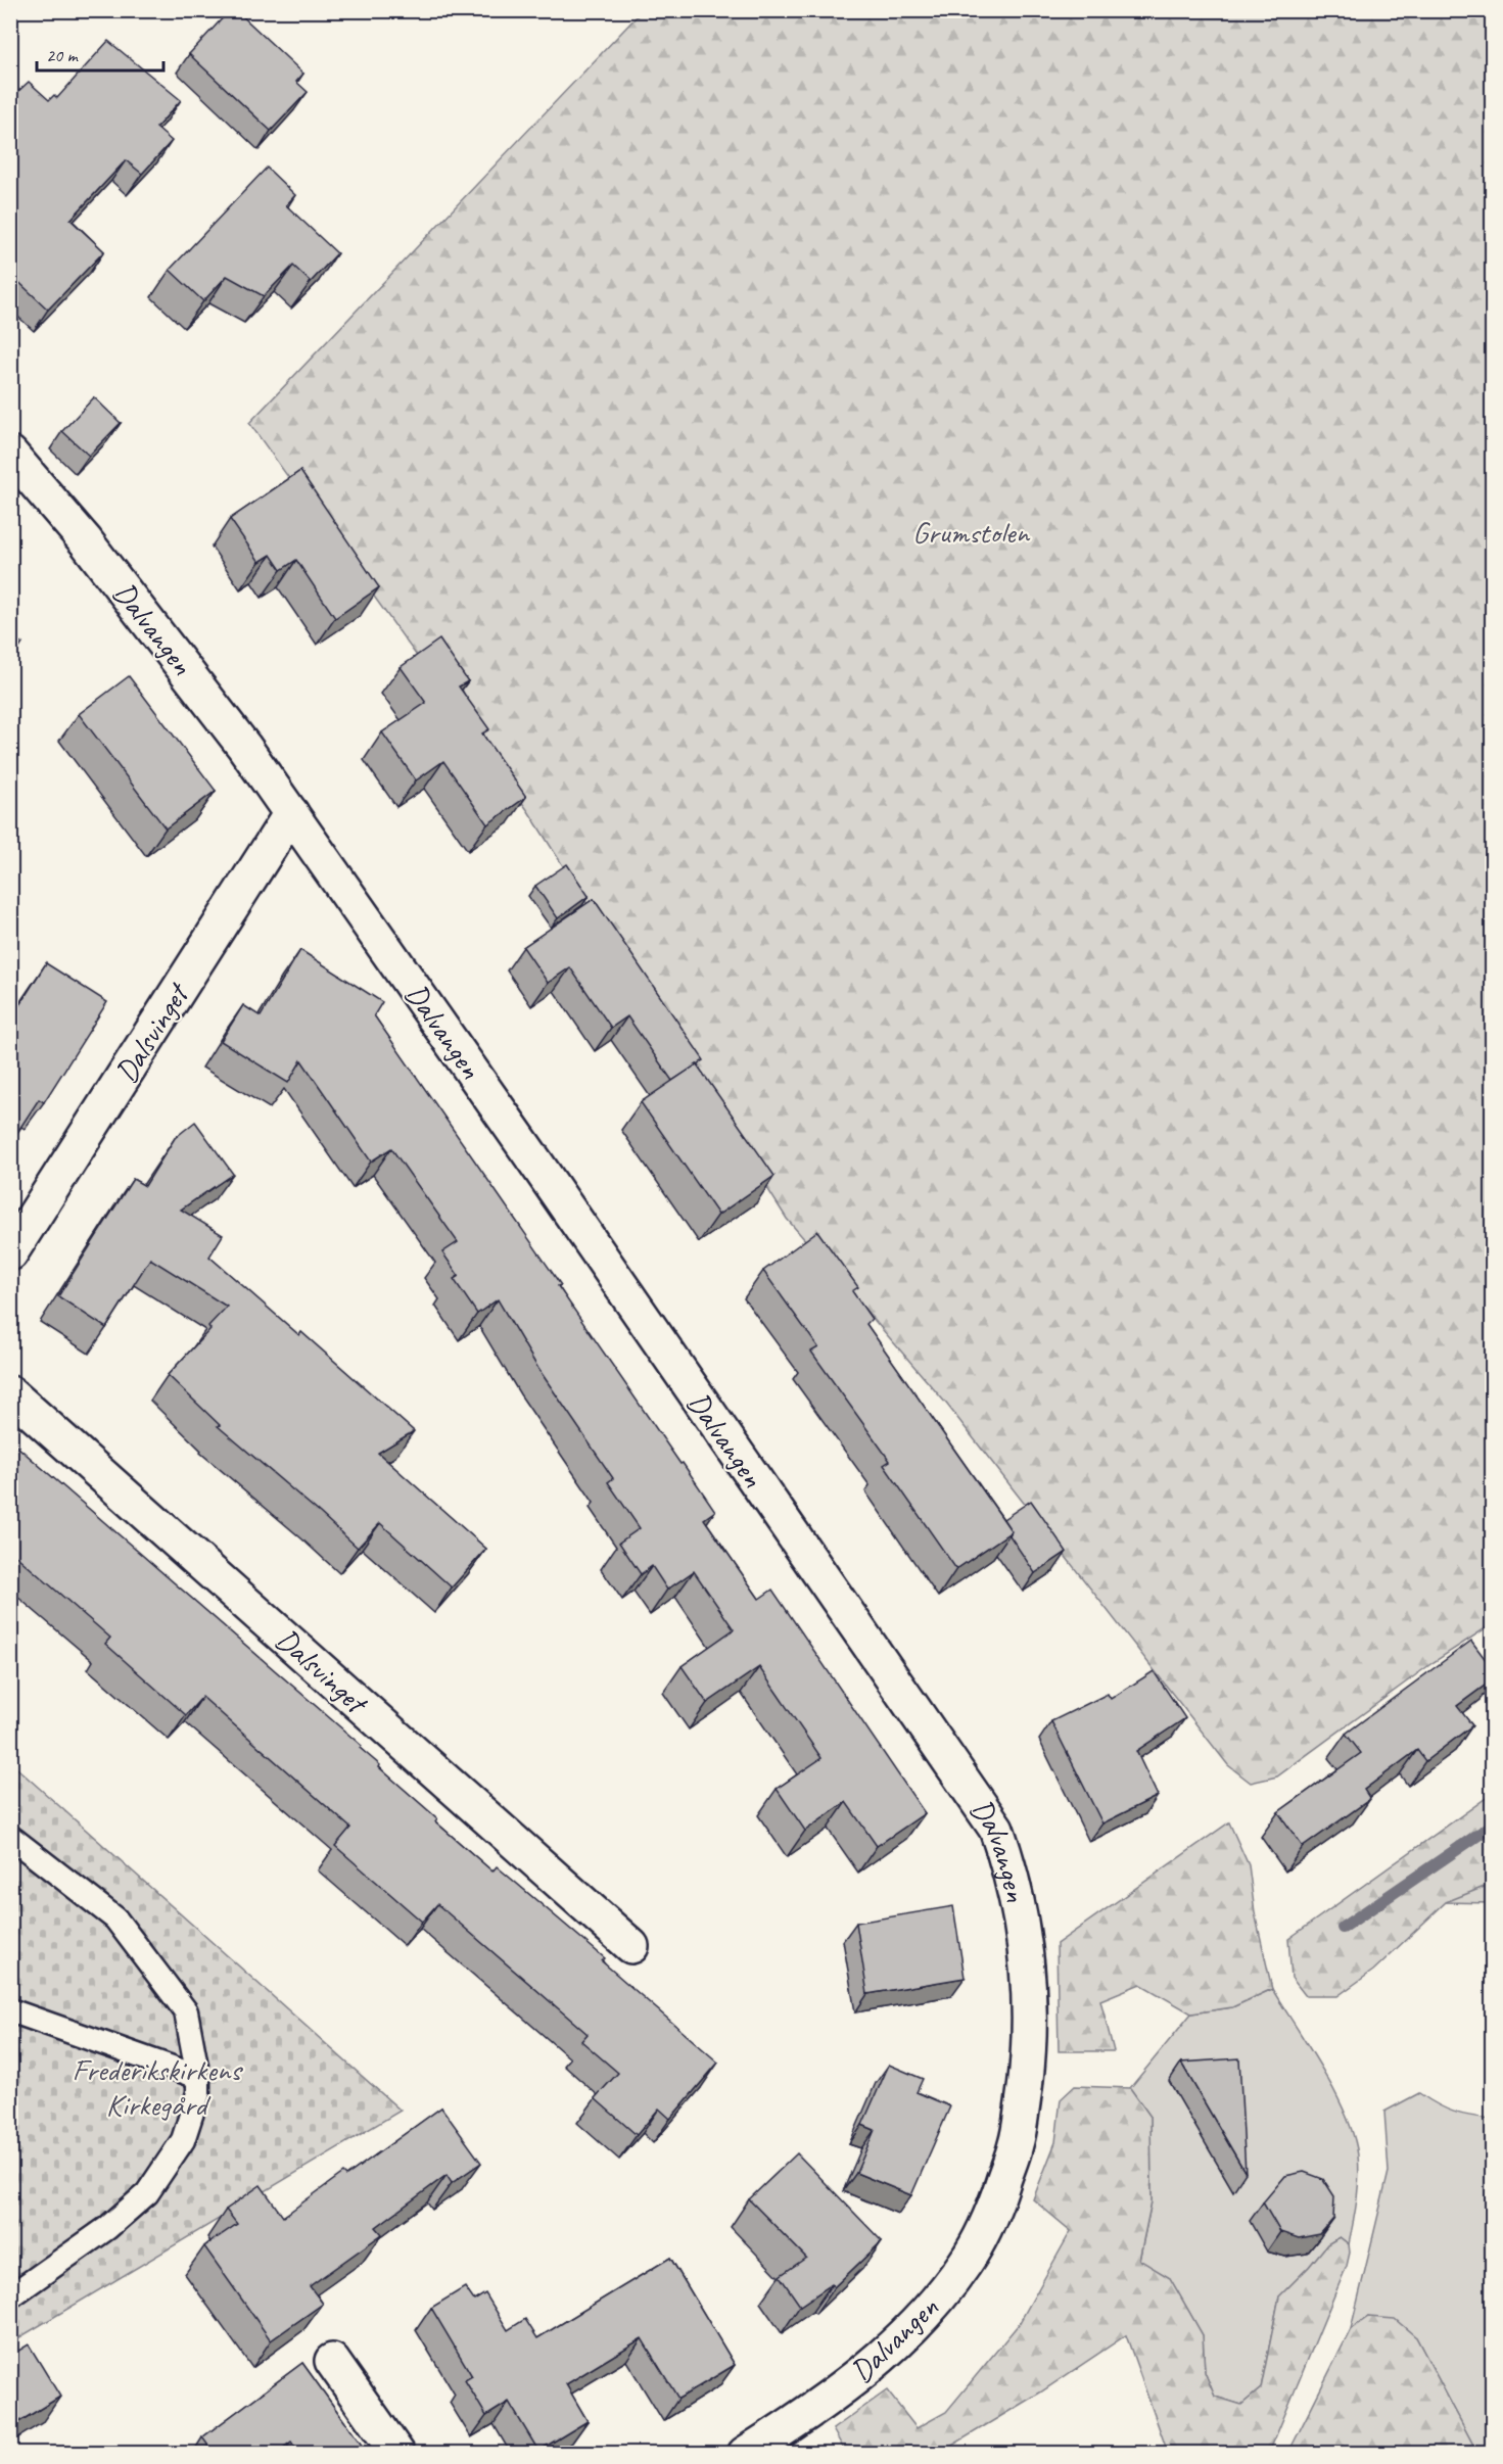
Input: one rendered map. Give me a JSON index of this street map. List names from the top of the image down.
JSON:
{
  "streets": {
    "street": ["Dalvangen", "Dalsvinget"]
  },
  "crossings": [
    ["Dalvangen", "Dalsvinget"]
  ],
  "parks": ["Grumstolen", "Frederikskirkens Kirkegård"],
  "scale_bar": "20 m"
}
